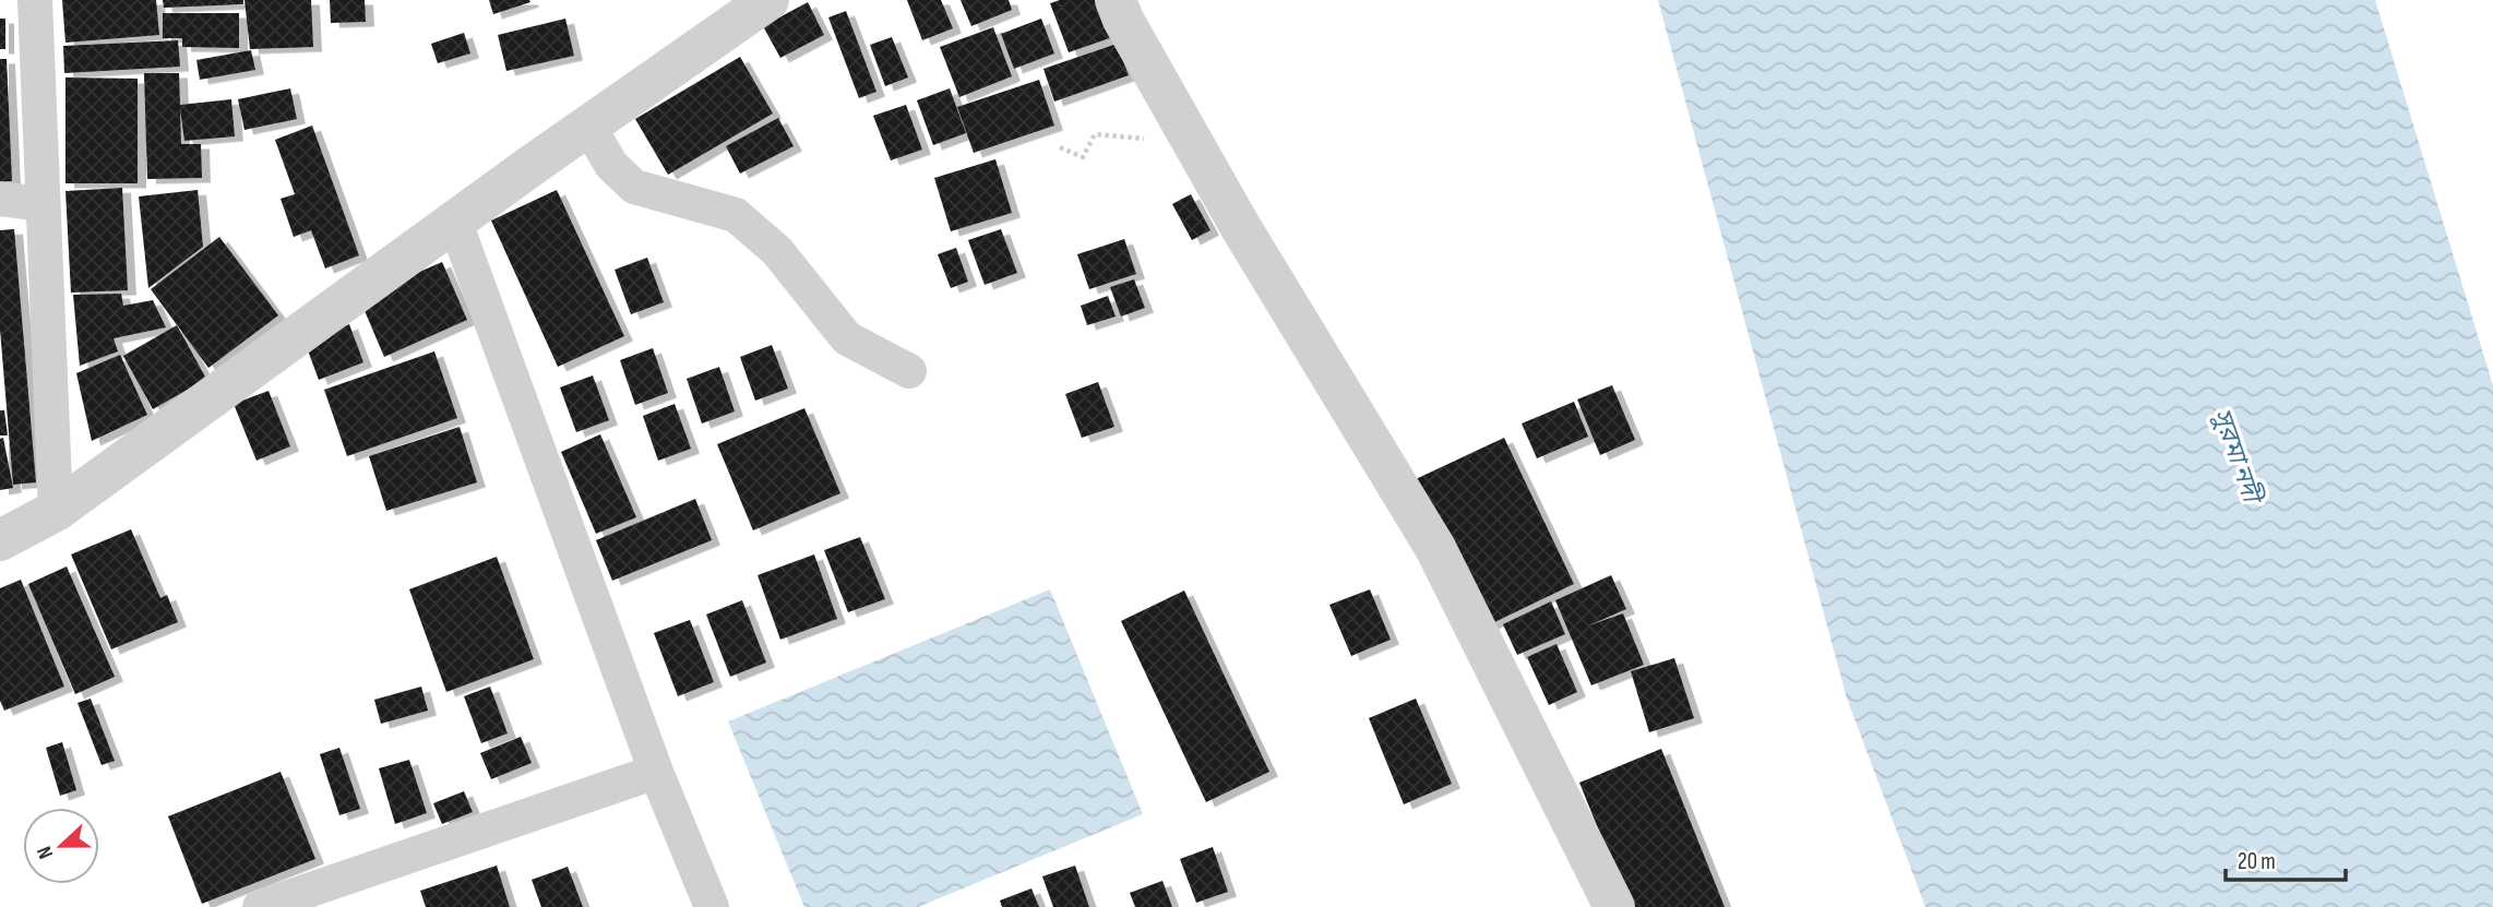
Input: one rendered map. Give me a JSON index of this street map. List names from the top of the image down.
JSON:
{
  "water": ["সুরমা নদী"],
  "scale_bar": "20 m",
  "north": "left"
}
